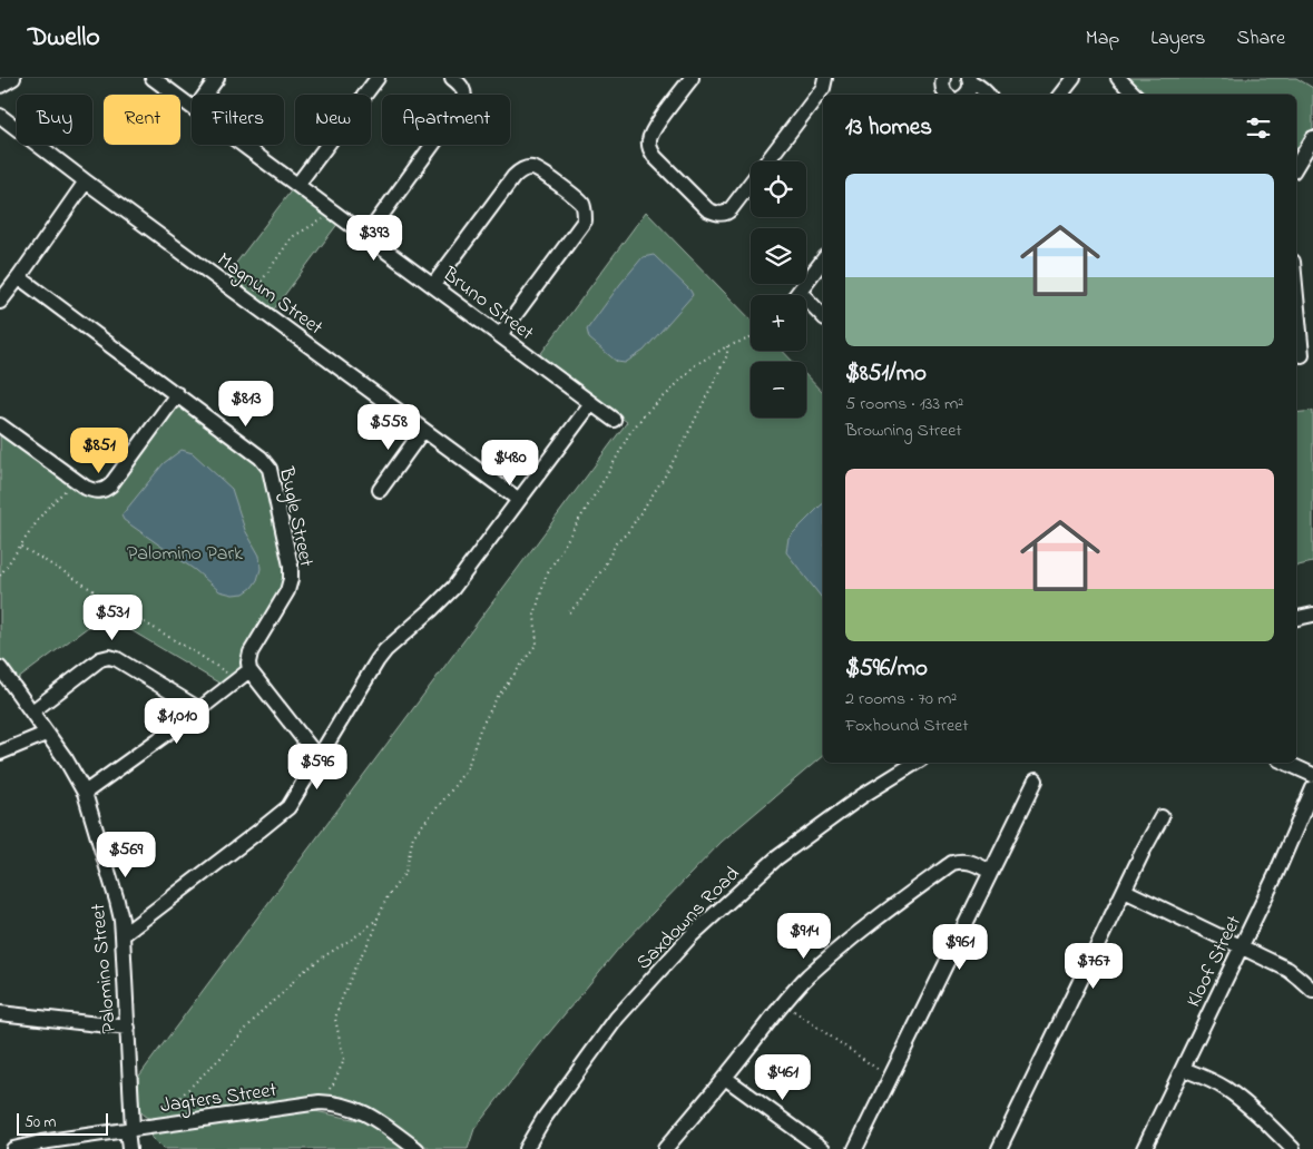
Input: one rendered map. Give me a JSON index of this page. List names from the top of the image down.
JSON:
{
  "streets": {
    "street": [
      "Magnum Street",
      "Bruno Street",
      "Bugle Street",
      "Saxdowns Road",
      "Kloof Street",
      "Palomino Street",
      "Jagters Street"
    ]
  },
  "crossings": [
    ["Palomino Street", "Jagters Street"]
  ],
  "parks": ["Palomino Park"],
  "scale_bar": "50 m",
  "page": {
    "header": "Dwello",
    "nav": ["Map", "Layers", "Share"],
    "chip": [
      "Buy",
      "Rent",
      "Filters",
      "New",
      "Apartment"
    ],
    "heading": "13 homes",
    "map_buttons": ["+", "−"],
    "list": [
      {
        "name": "$851/mo",
        "note": "5 rooms · 133 m² · Browning Street"
      },
      {
        "name": "$596/mo",
        "note": "2 rooms · 70 m² · Foxhound Street"
      }
    ],
    "price": [
      "$393",
      "$813",
      "$558",
      "$851",
      "$480",
      "$531",
      "$1,010",
      "$596",
      "$569",
      "$914",
      "$961",
      "$767",
      "$461"
    ],
    "scale": "50 m"
  }
}
